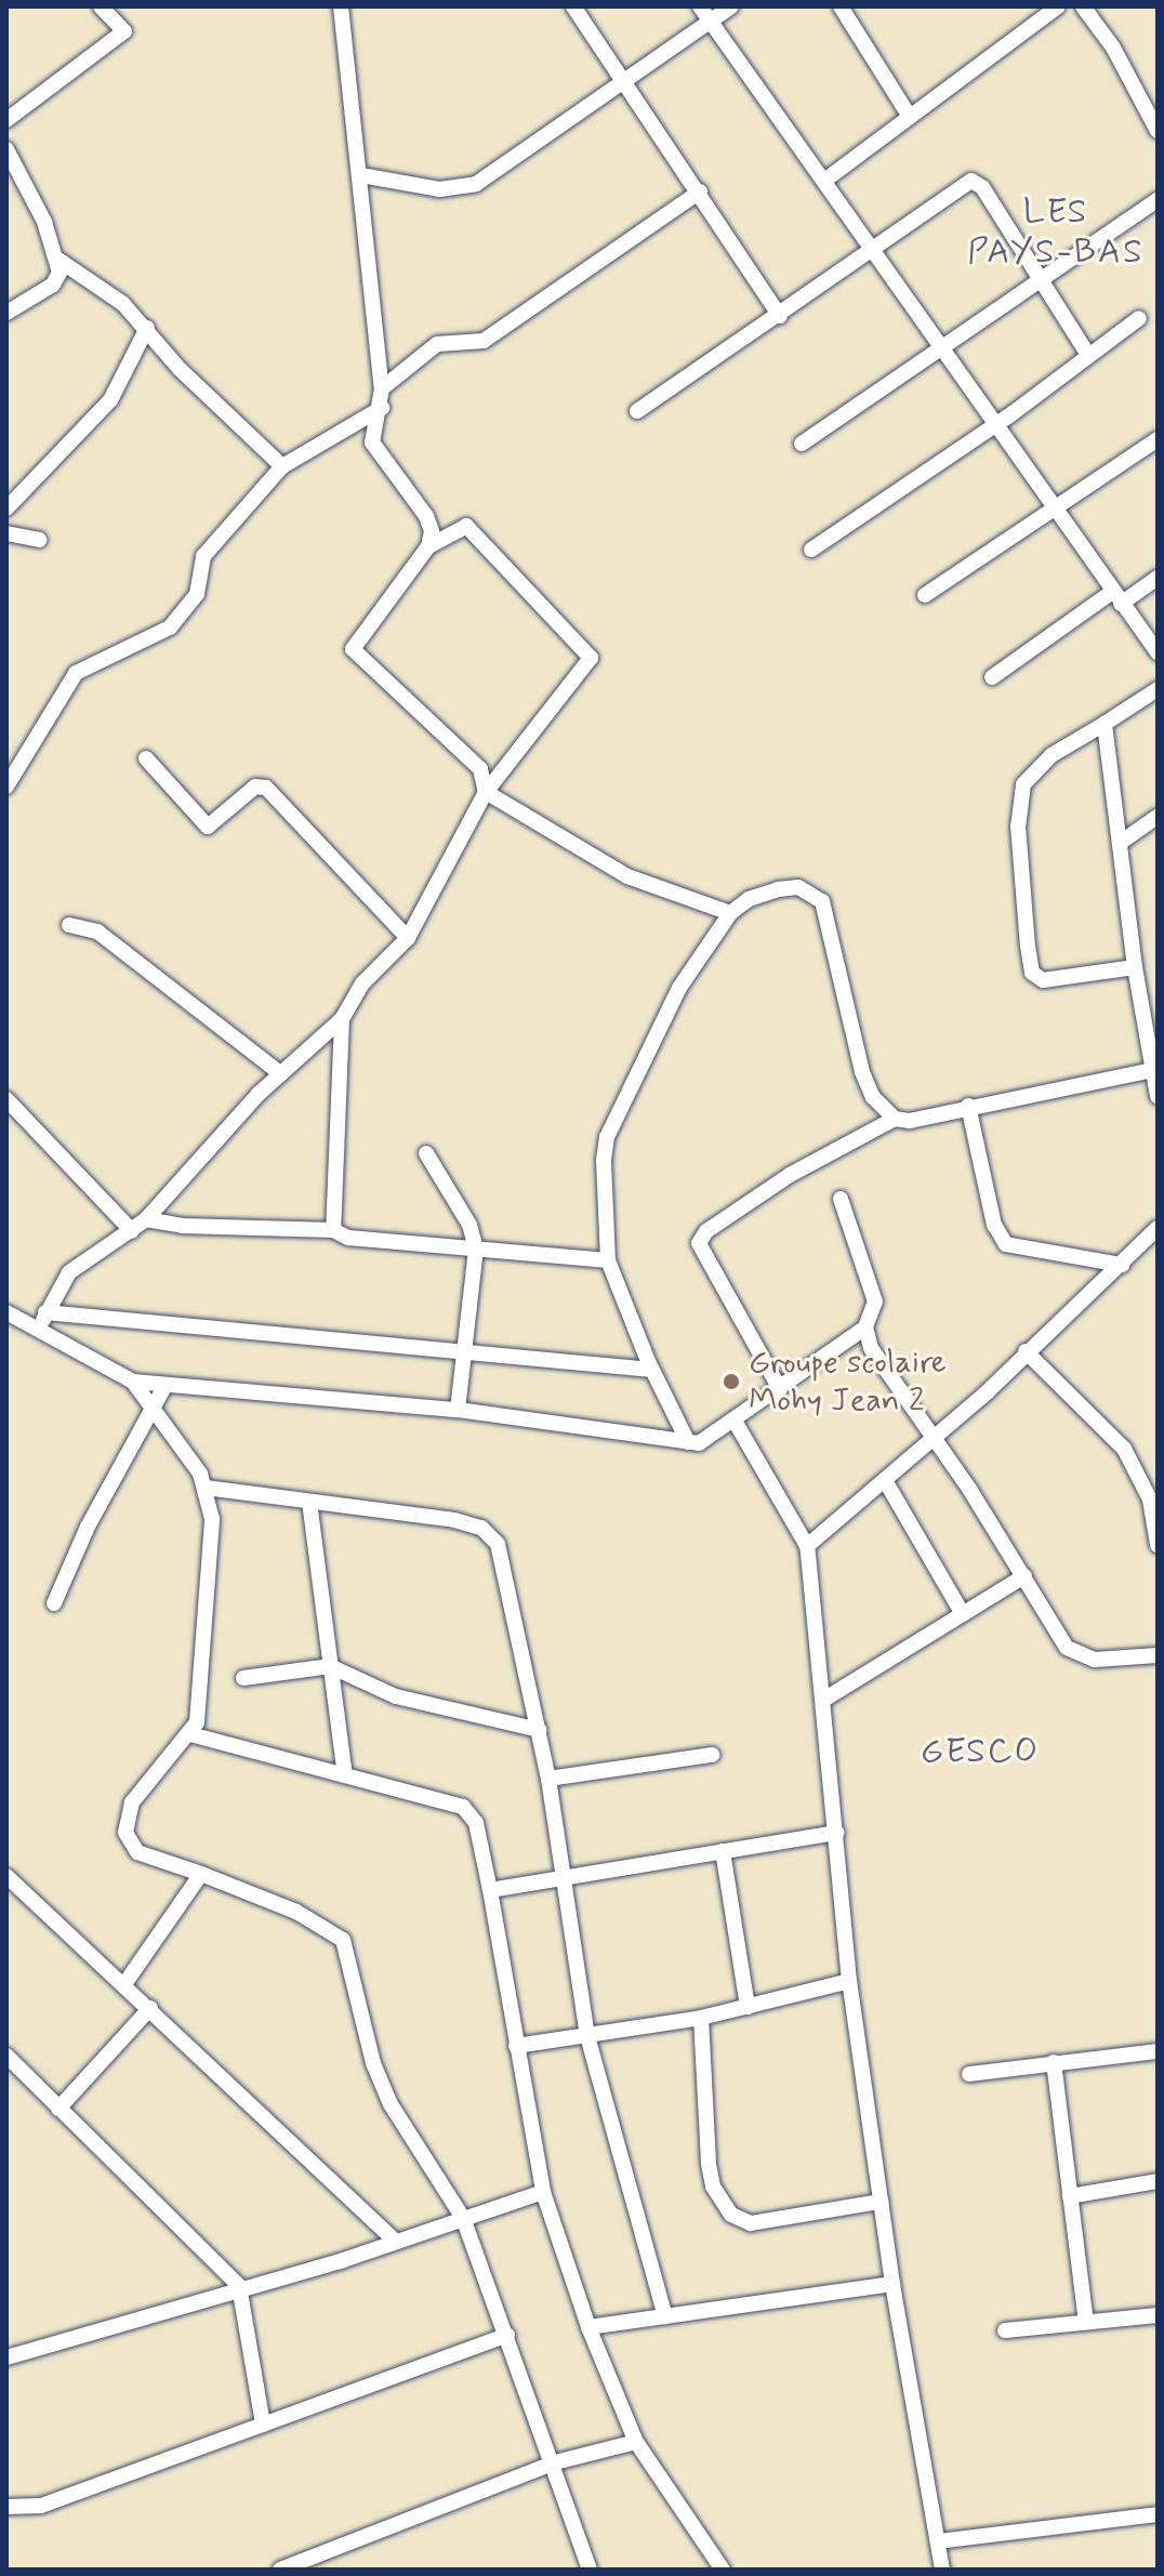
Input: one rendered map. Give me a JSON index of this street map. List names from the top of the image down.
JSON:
{
  "districts": ["LES PAYS-BAS", "GESCO"],
  "places": ["Groupe scolaire Mohy Jean 2"]
}
